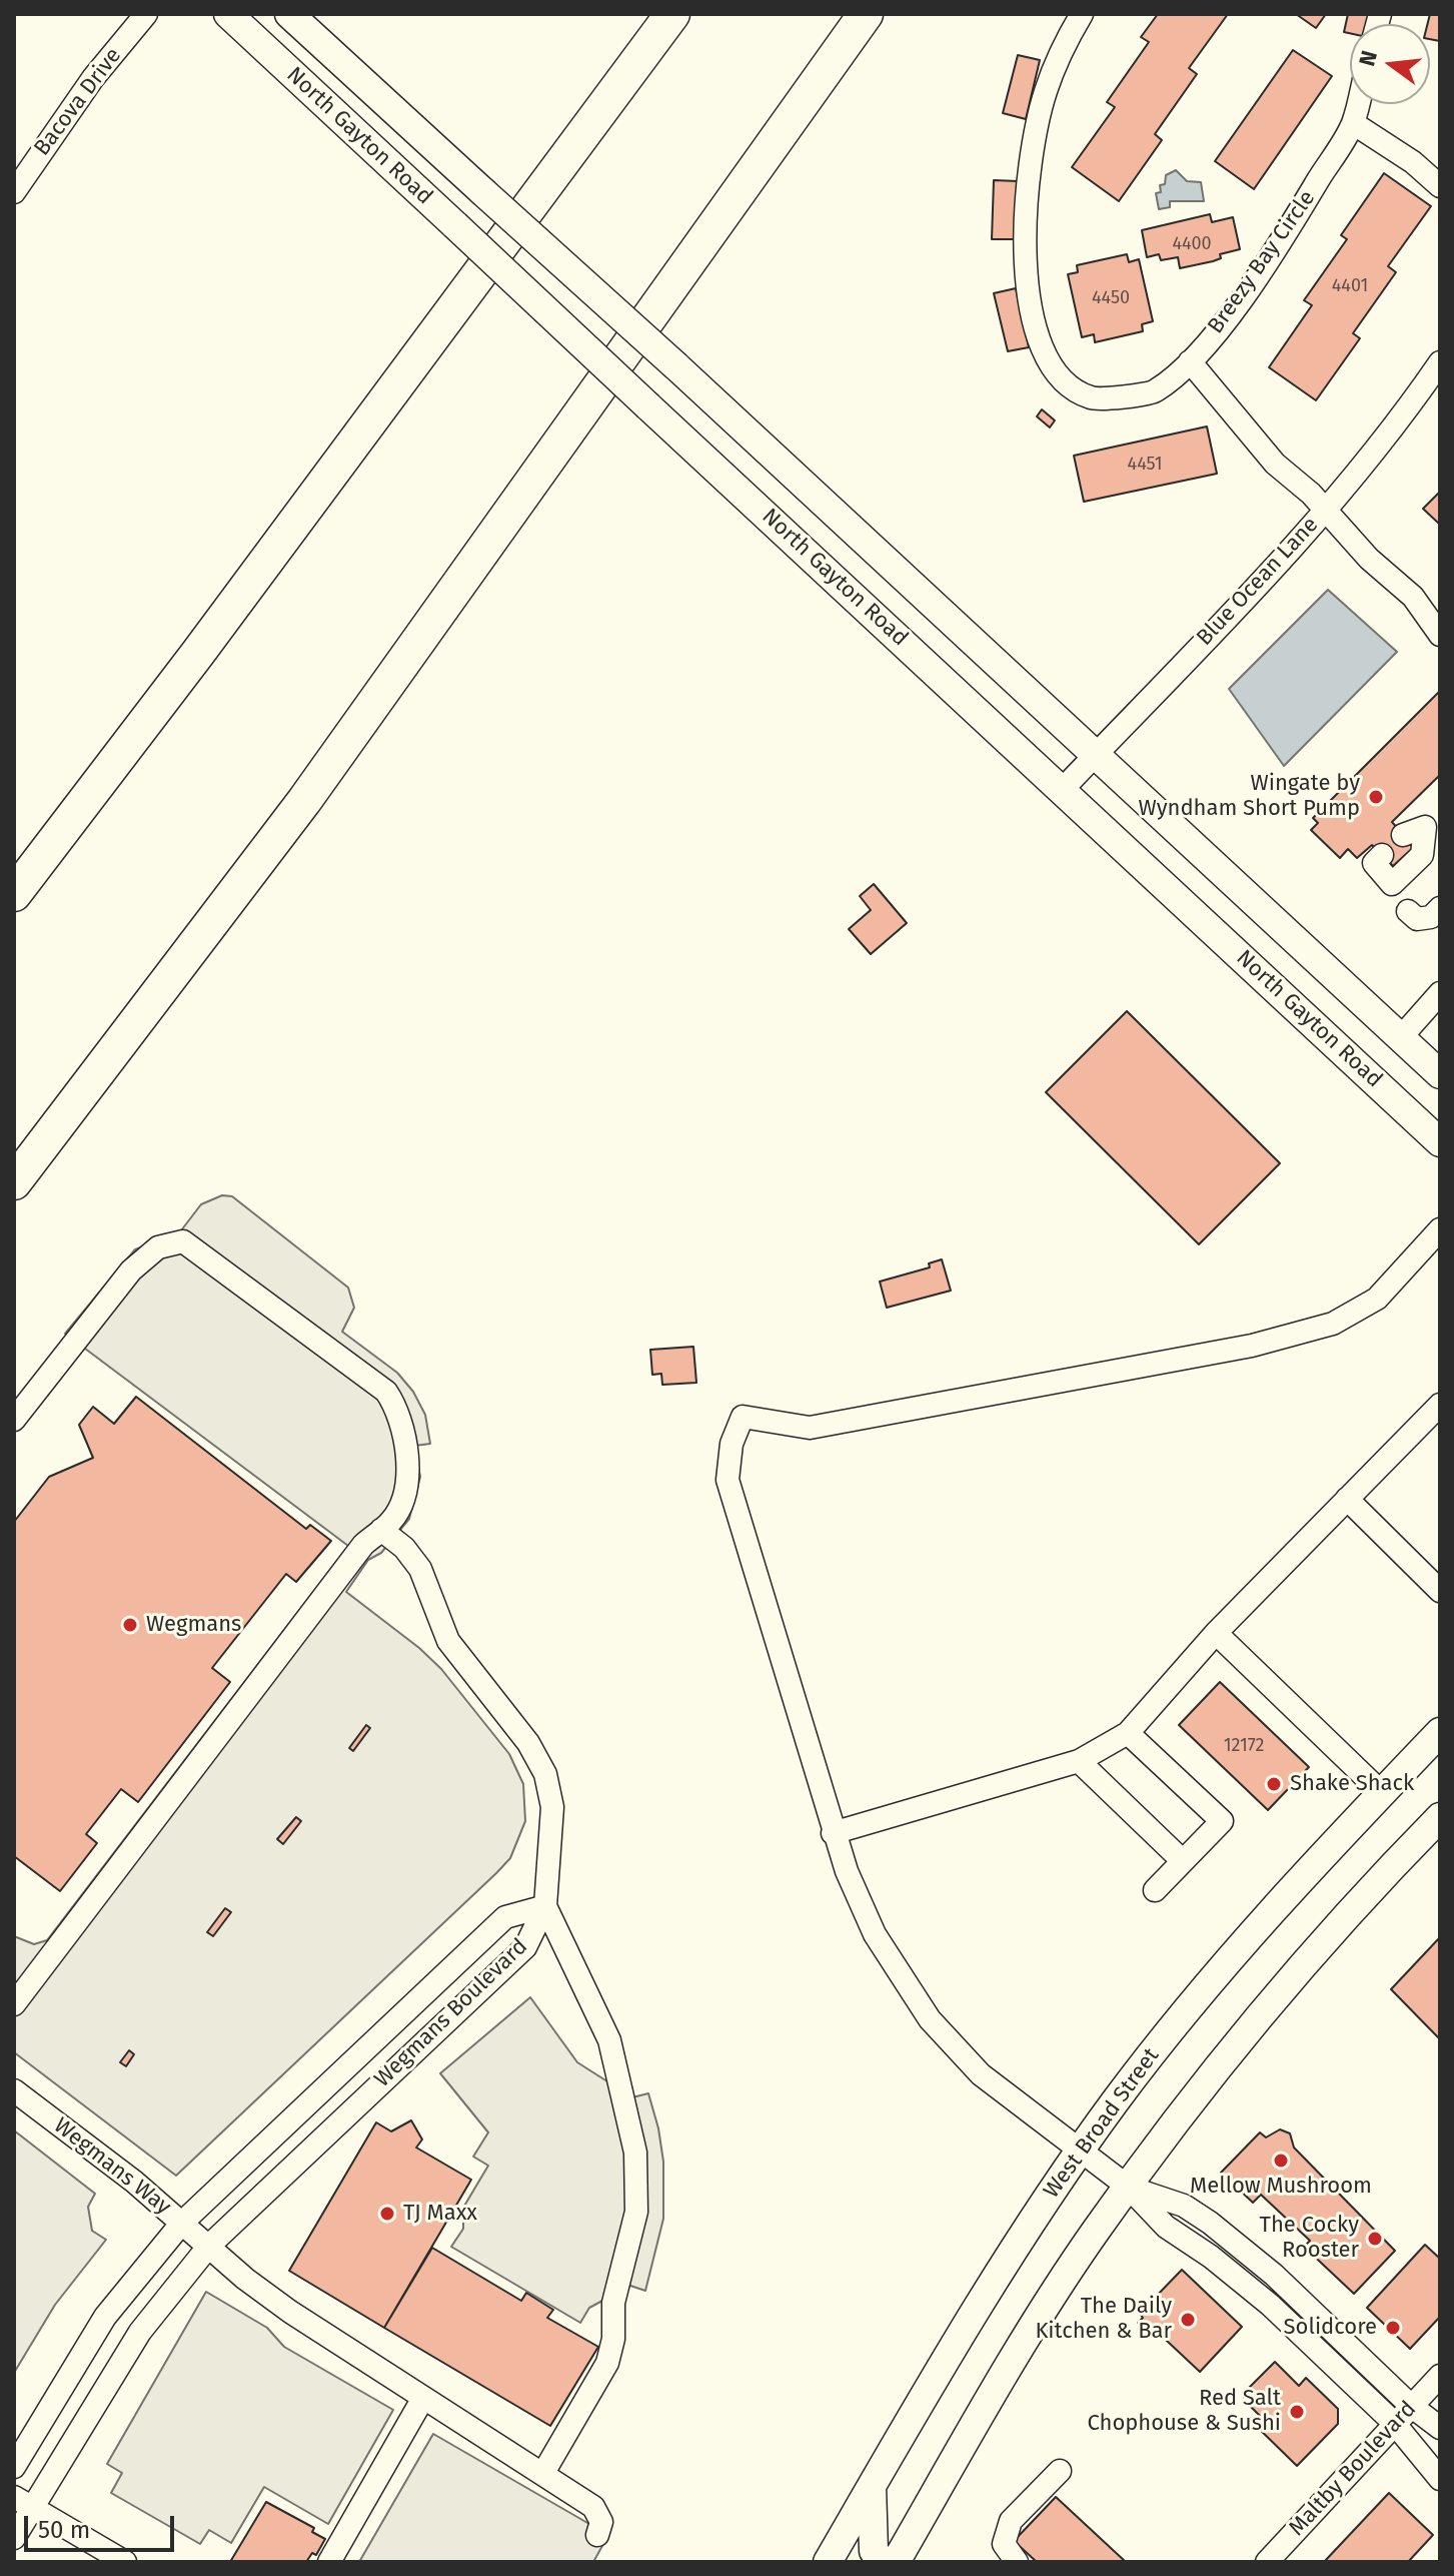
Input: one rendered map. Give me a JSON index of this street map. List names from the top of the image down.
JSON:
{
  "streets": {
    "main road": ["North Gayton Road", "West Broad Street"],
    "street": [
      "Bacova Drive",
      "Breezy Bay Circle",
      "Blue Ocean Lane",
      "Wegmans Boulevard",
      "Wegmans Way",
      "Maltby Boulevard"
    ]
  },
  "crossings": [
    ["North Gayton Road", "Blue Ocean Lane"],
    ["Wegmans Boulevard", "Wegmans Way"]
  ],
  "places": [
    "Wingate by Wyndham Short Pump",
    "Wegmans",
    "Shake Shack",
    "Mellow Mushroom",
    "TJ Maxx",
    "The Cocky Rooster",
    "The Daily Kitchen & Bar",
    "Solidcore",
    "Red Salt Chophouse & Sushi"
  ],
  "house_numbers": [
    "4400",
    "4401",
    "4450",
    "4451",
    "12172"
  ],
  "scale_bar": "50 m",
  "north": "left"
}
